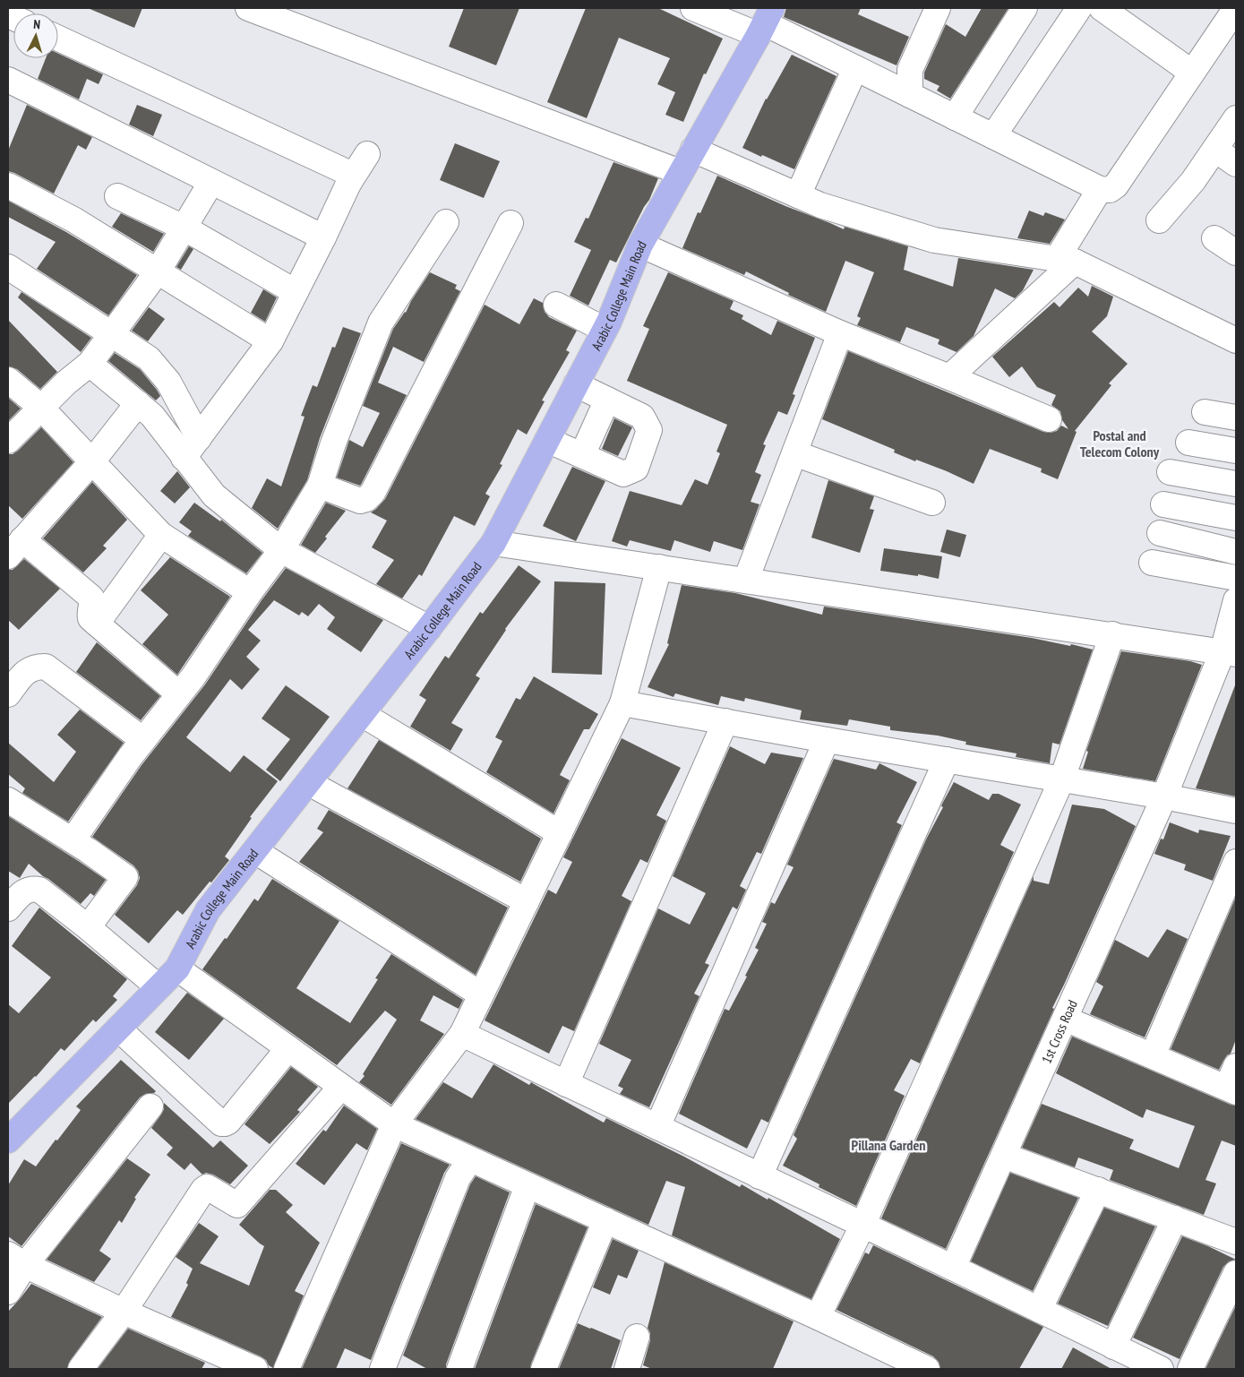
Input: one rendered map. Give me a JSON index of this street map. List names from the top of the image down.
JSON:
{
  "streets": {
    "main road": ["Arabic College Main Road"],
    "street": ["1st Cross Road"]
  },
  "districts": ["Postal and Telecom Colony", "Pillana Garden"],
  "north": "top"
}
